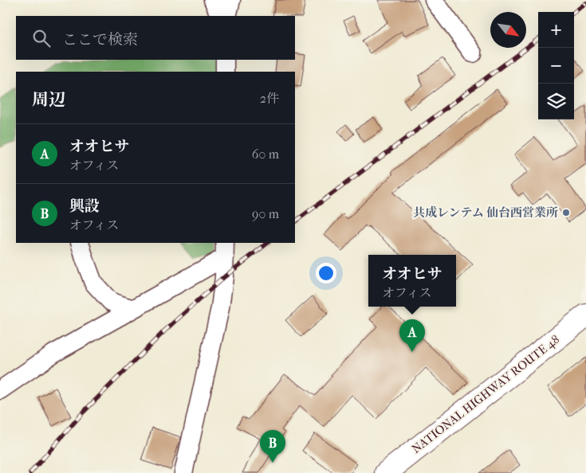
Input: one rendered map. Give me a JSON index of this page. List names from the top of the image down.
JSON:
{
  "streets": {
    "highway": ["NATIONAL HIGHWAY ROUTE 48"]
  },
  "places": ["共成レンテム 仙台西営業所"],
  "north": "bottom right",
  "page": {
    "map_buttons": ["+", "−"],
    "search": "ここで検索",
    "heading": ["周辺", "2件"],
    "list": [
      {
        "mark": "A",
        "name": "オオヒサ",
        "note": "オフィス",
        "value": "60 m"
      },
      {
        "mark": "B",
        "name": "興設",
        "note": "オフィス",
        "value": "90 m"
      }
    ],
    "popup": ["オオヒサ", "オフィス"],
    "pins": ["A", "B"]
  }
}
